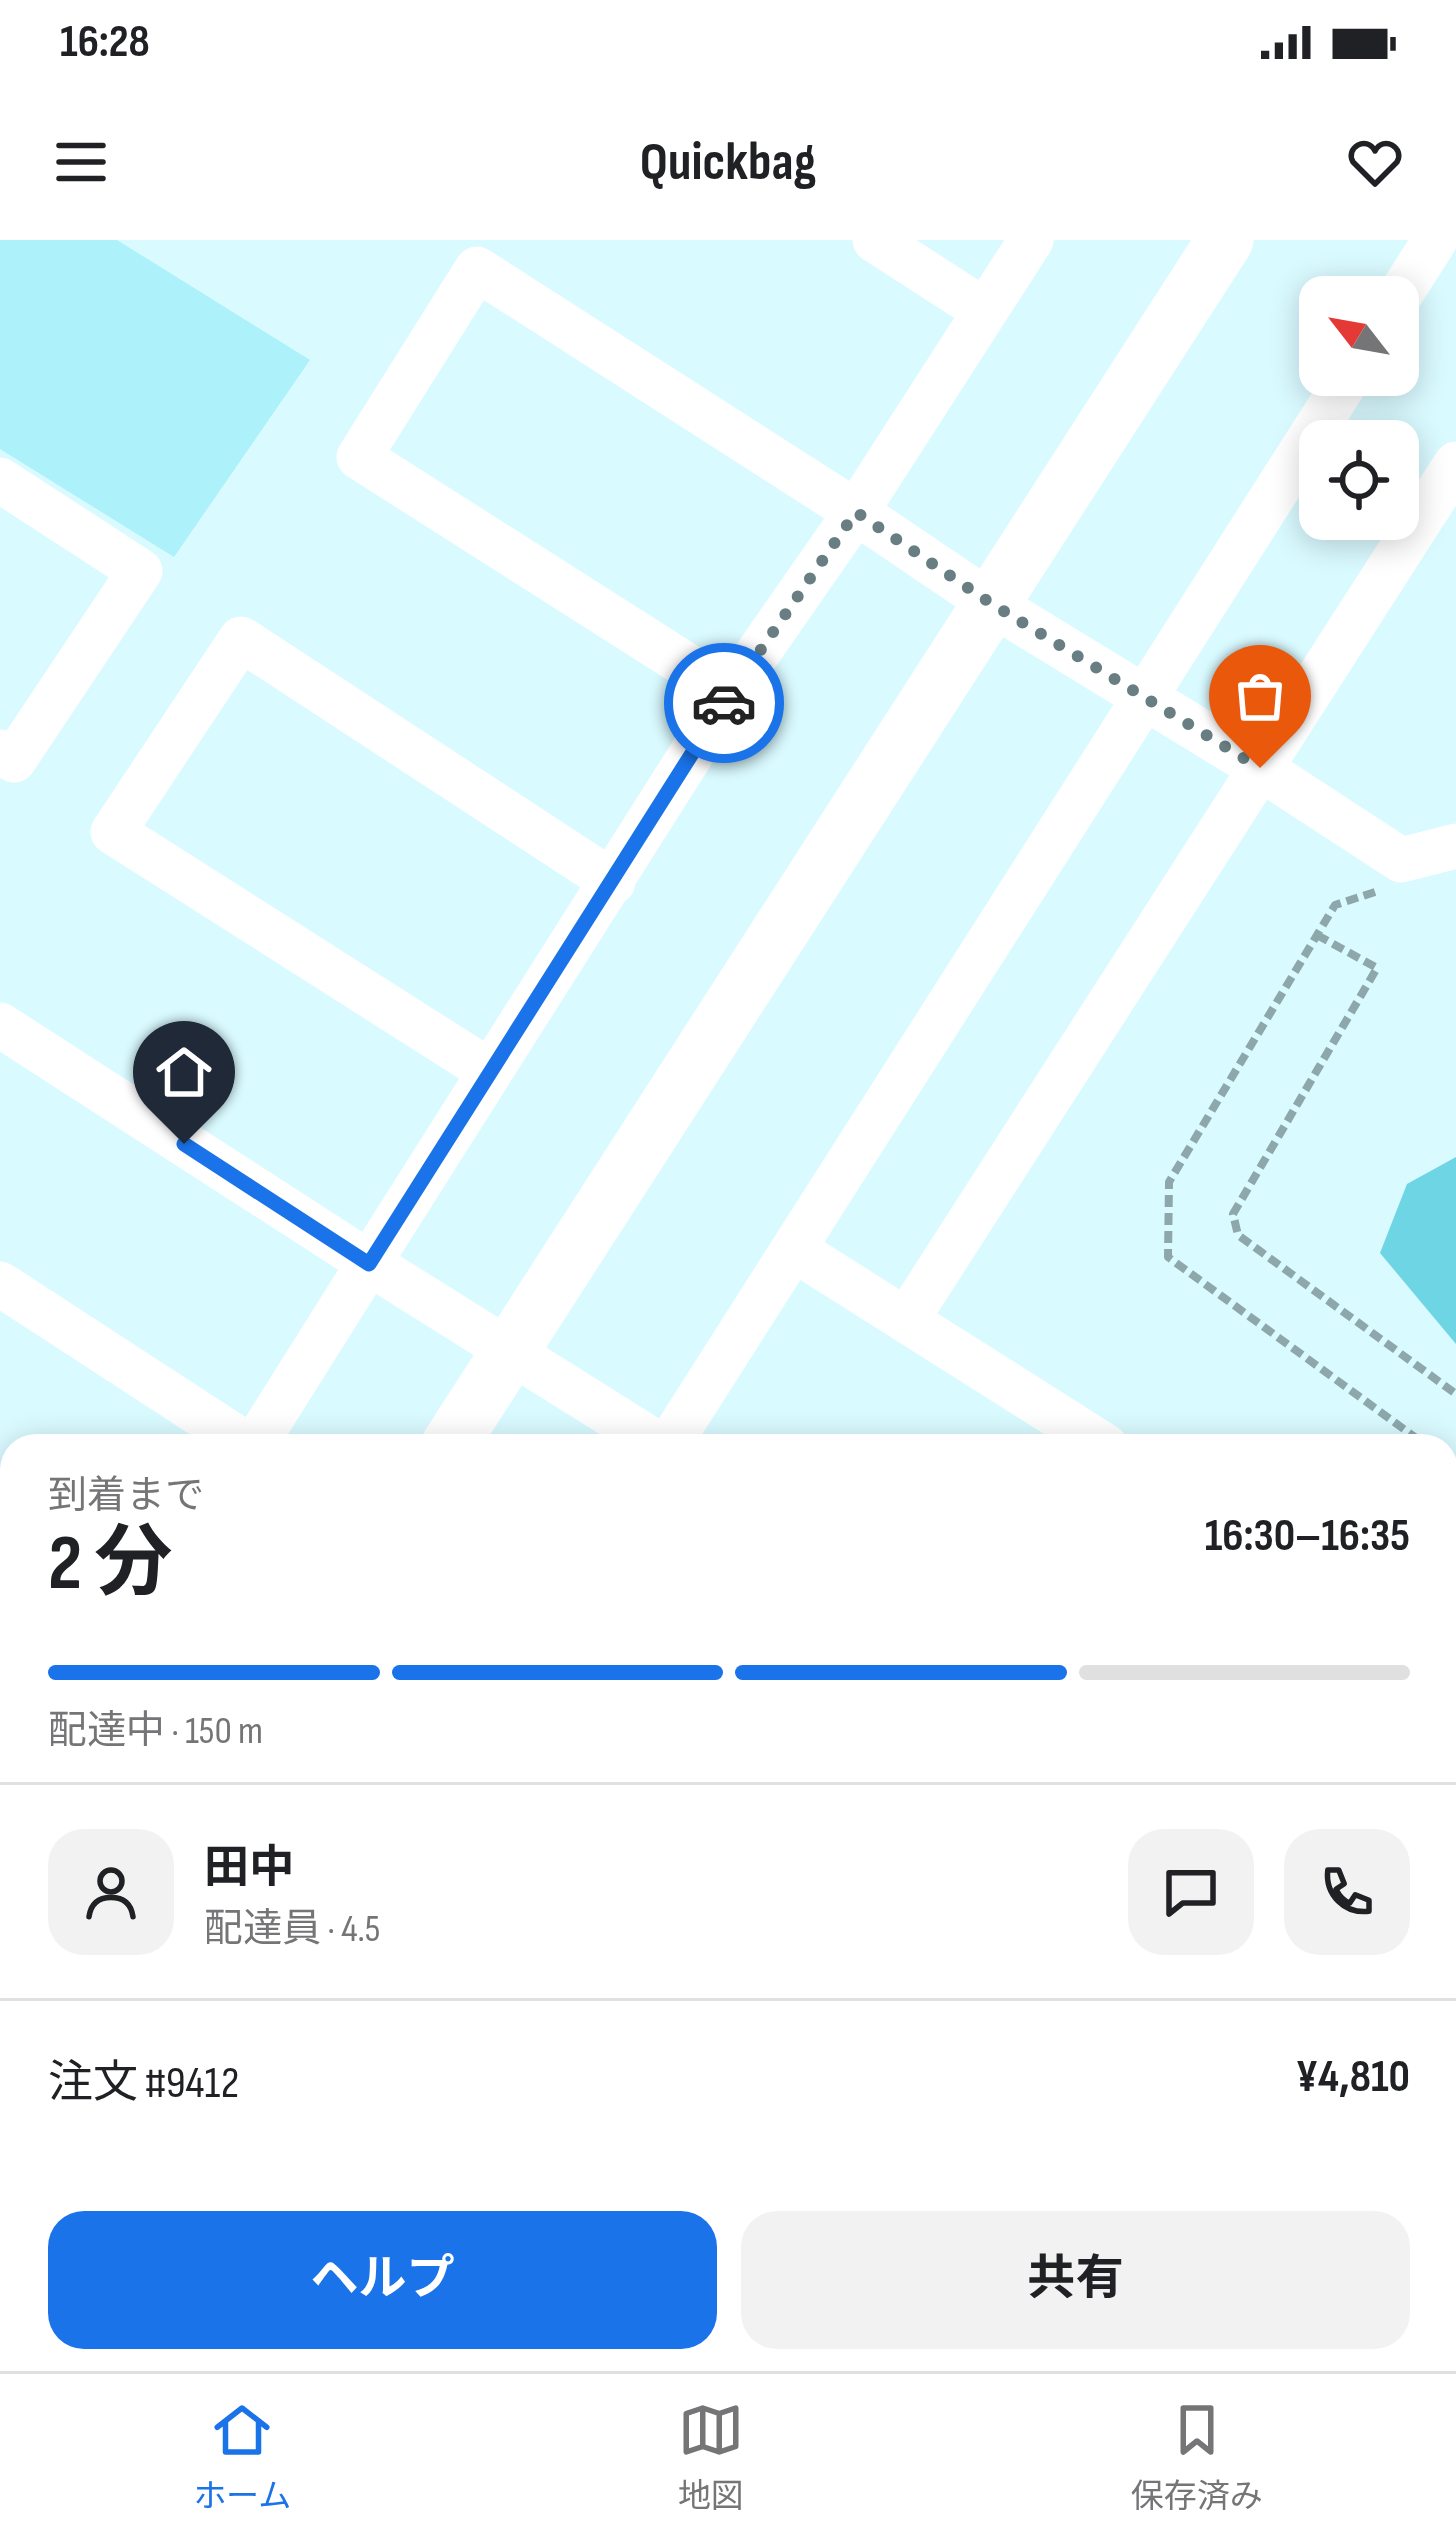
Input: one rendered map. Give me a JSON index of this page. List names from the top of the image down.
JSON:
{
  "north": "top left",
  "page": {
    "status": "16:28",
    "header": "Quickbag",
    "heading": ["2 分", "到着まで", "16:30–16:35"],
    "panel": [
      "田中",
      "配達員 · 4.5",
      "注文 #9412",
      "¥4,810"
    ],
    "bar": "配達中 · 150 m",
    "buttons": ["ヘルプ", "共有"],
    "tabs": ["ホーム", "地図", "保存済み"]
  }
}
